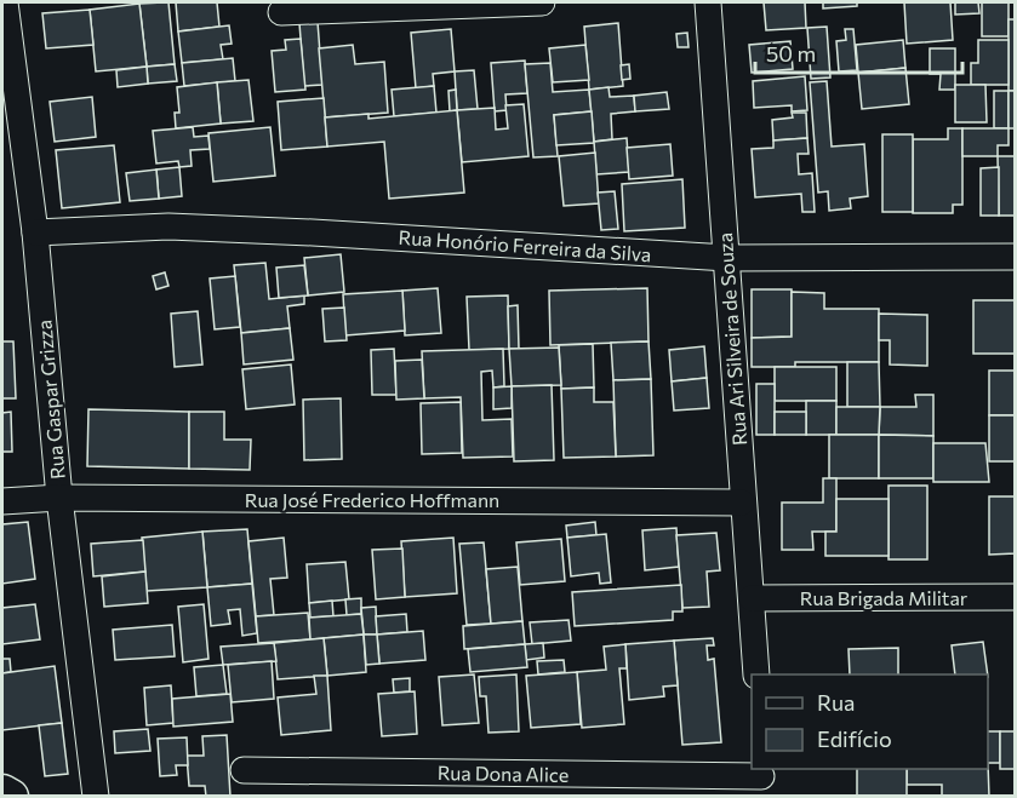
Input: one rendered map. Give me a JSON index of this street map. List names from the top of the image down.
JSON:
{
  "streets": {
    "street": [
      "Rua Honório Ferreira da Silva",
      "Rua Ari Silveira de Souza",
      "Rua Gaspar Grizza",
      "Rua José Frederico Hoffmann",
      "Rua Brigada Militar",
      "Rua Dona Alice"
    ]
  },
  "crossings": [
    ["Rua Honório Ferreira da Silva", "Rua Ari Silveira de Souza"],
    ["Rua Honório Ferreira da Silva", "Rua Gaspar Grizza"],
    ["Rua Ari Silveira de Souza", "Rua José Frederico Hoffmann"],
    ["Rua Ari Silveira de Souza", "Rua Brigada Militar"],
    ["Rua Gaspar Grizza", "Rua José Frederico Hoffmann"]
  ],
  "legend": ["Rua", "Edifício"],
  "scale_bar": "50 m"
}
